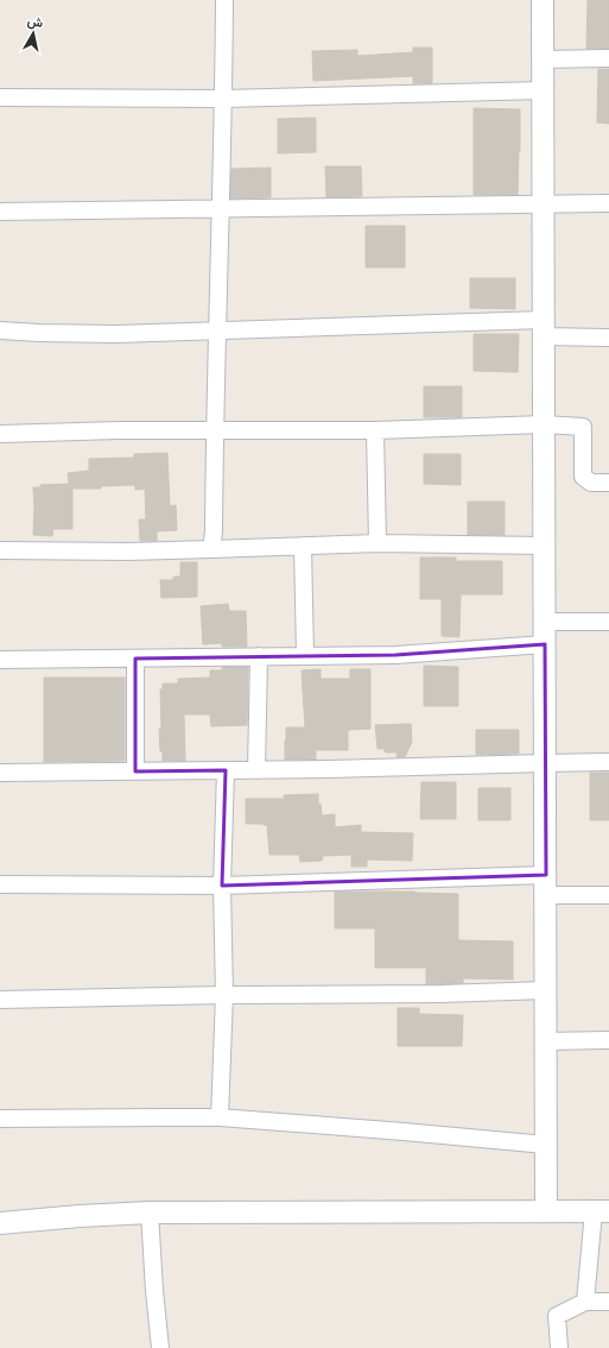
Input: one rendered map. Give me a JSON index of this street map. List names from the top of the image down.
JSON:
{
  "north": "top"
}
